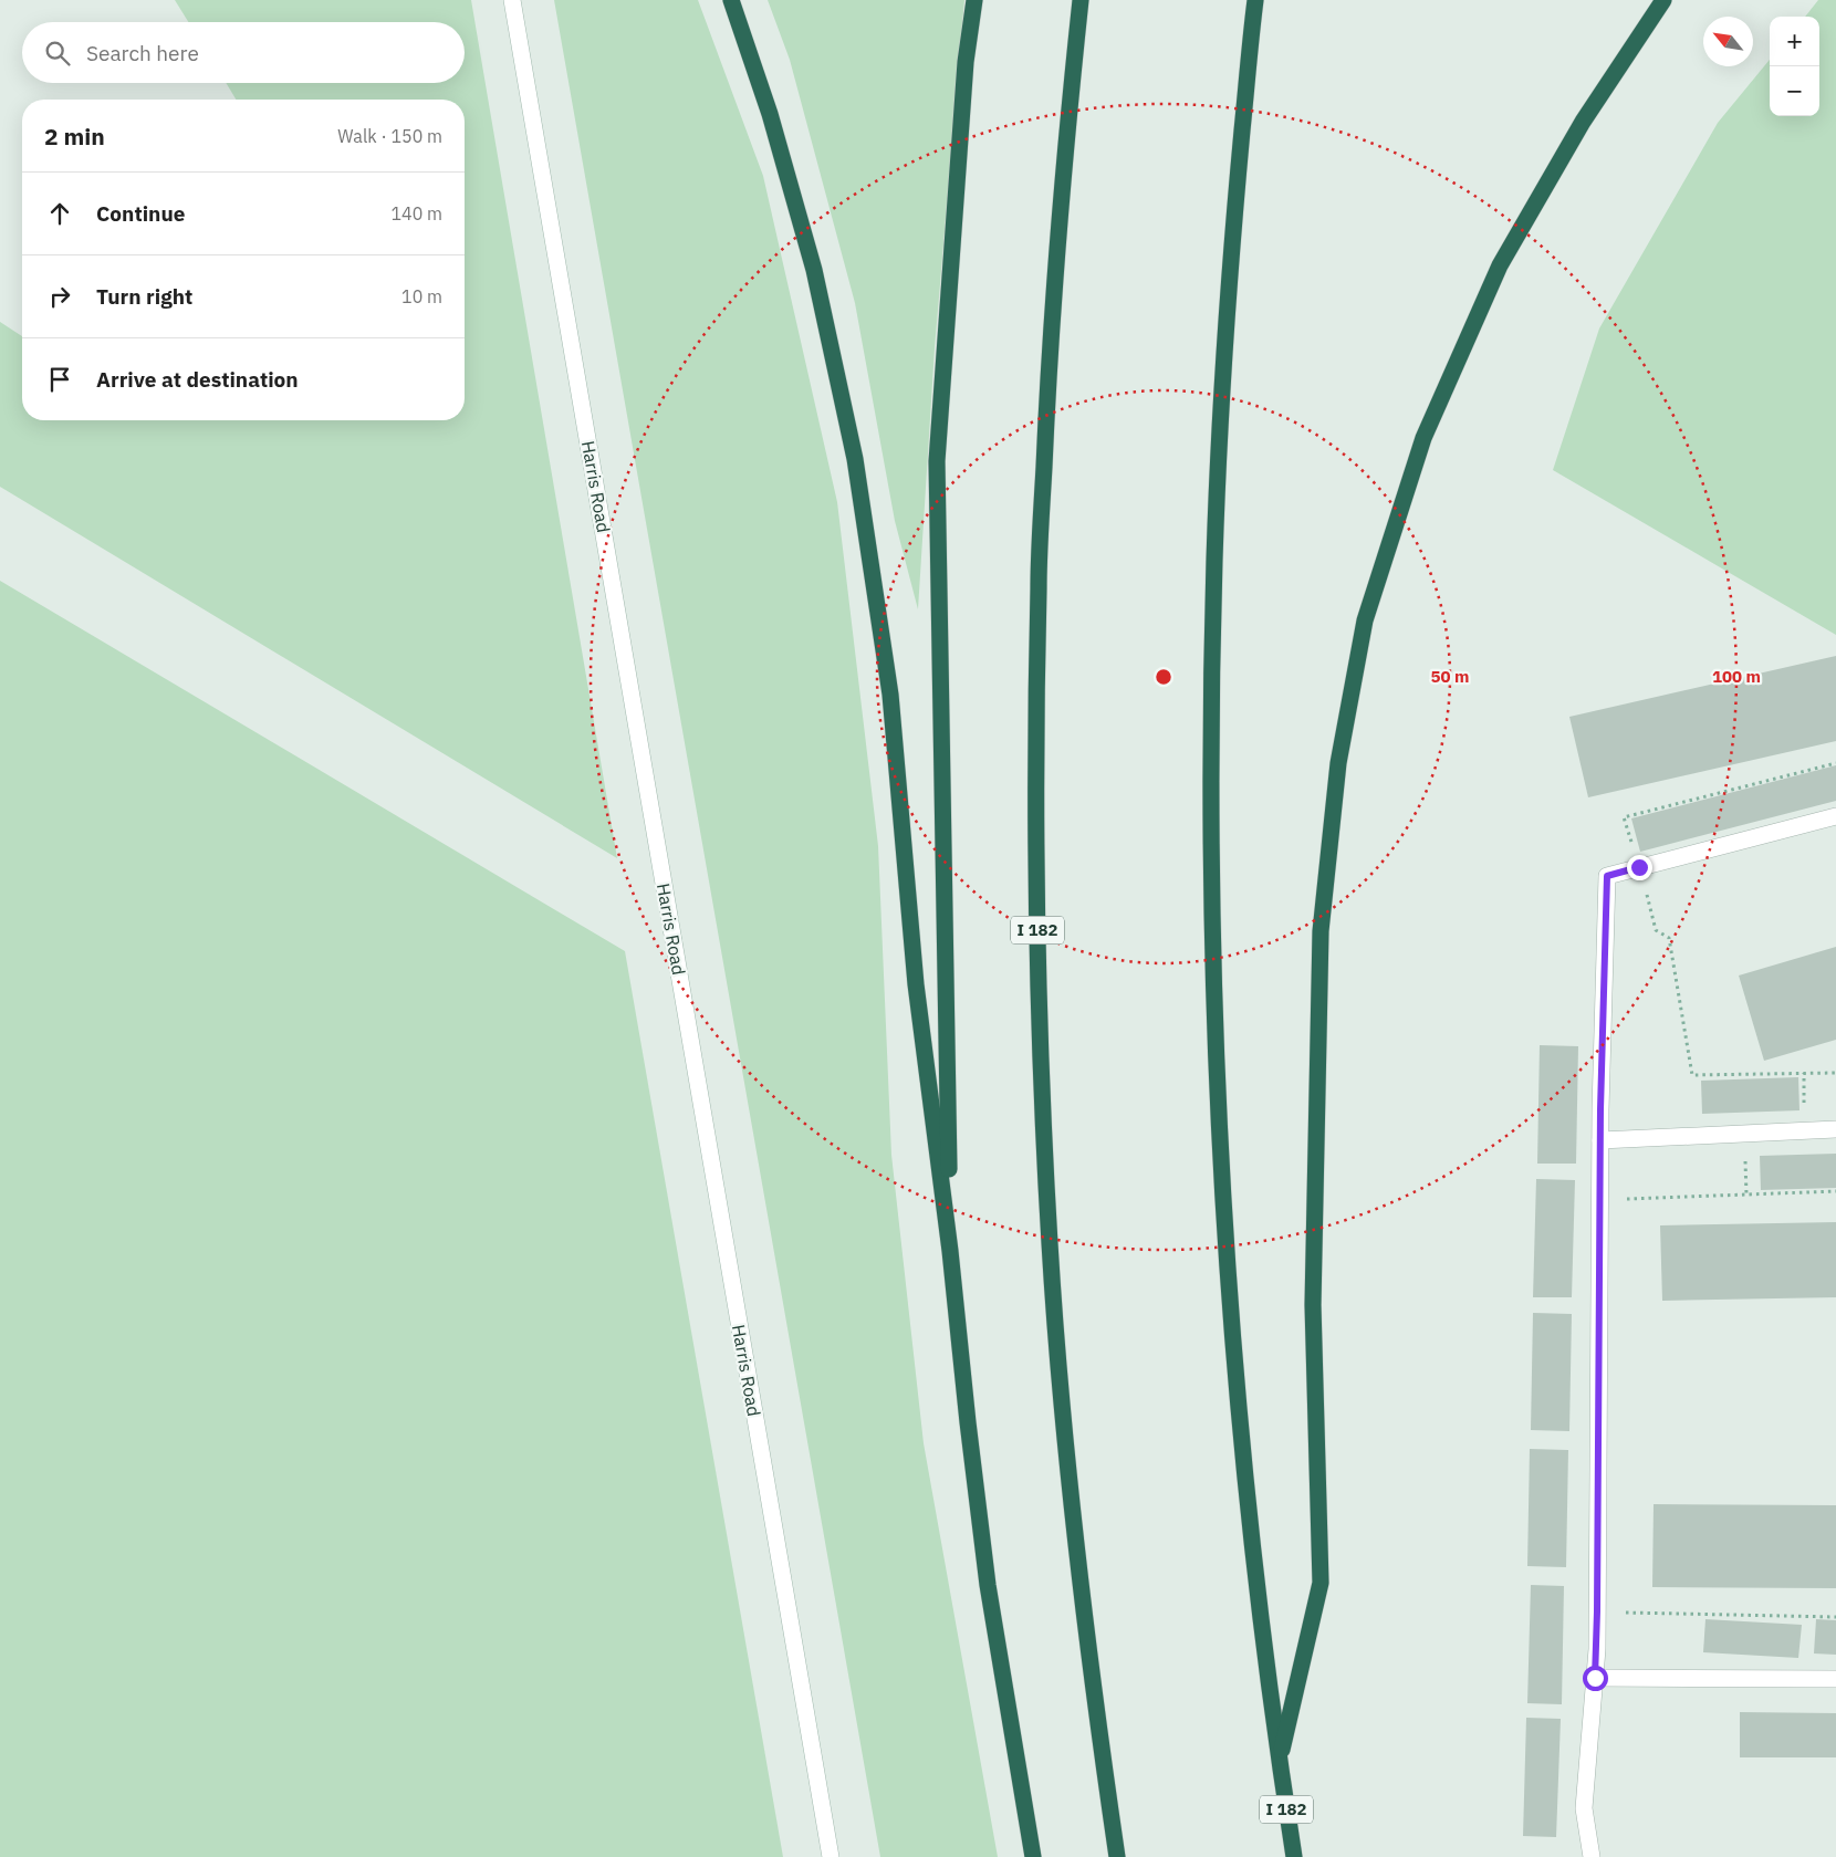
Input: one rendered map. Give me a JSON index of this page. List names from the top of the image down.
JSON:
{
  "streets": {
    "highway": ["I 182"],
    "street": ["Harris Road"]
  },
  "north": "top left",
  "page": {
    "map_buttons": ["+", "−"],
    "search": "Search here",
    "heading": ["2 min", "Walk · 150 m"],
    "list": [
      ["Continue", "140 m"],
      ["Turn right", "10 m"],
      "Arrive at destination"
    ]
  },
  "rings": ["50 m", "100 m"]
}
